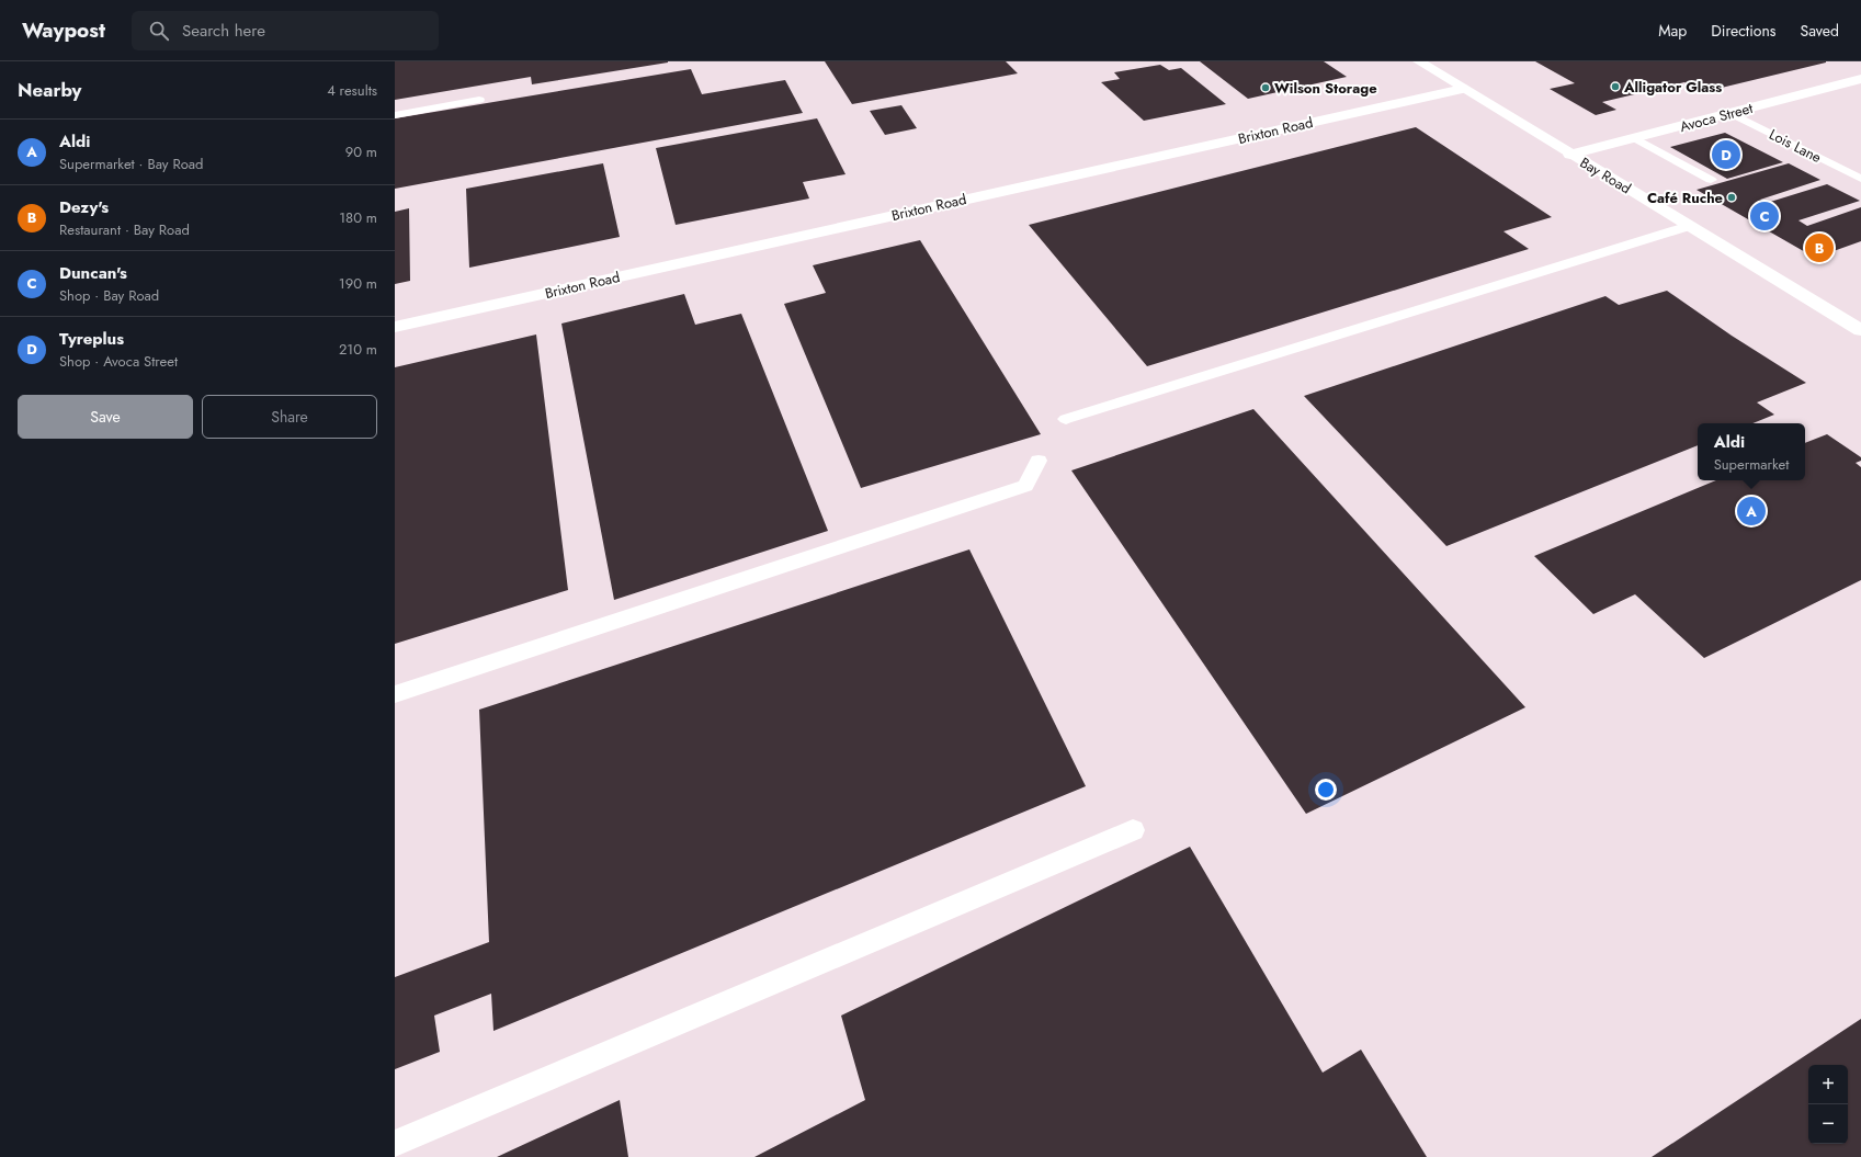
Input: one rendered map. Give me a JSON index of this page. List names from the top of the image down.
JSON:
{
  "streets": {
    "street": ["Avoca Street", "Brixton Road", "Bay Road"],
    "lane": ["Lois Lane"]
  },
  "crossings": [
    ["Avoca Street", "Lois Lane"],
    ["Avoca Street", "Bay Road"],
    ["Brixton Road", "Bay Road"]
  ],
  "places": ["Alligator Glass", "Wilson Storage", "Café Ruche"],
  "page": {
    "header": "Waypost",
    "search": "Search here",
    "nav": ["Map", "Directions", "Saved"],
    "heading": ["Nearby", "4 results"],
    "list": [
      {
        "mark": "A",
        "name": "Aldi",
        "note": "Supermarket · Bay Road",
        "value": "90 m"
      },
      {
        "mark": "B",
        "name": "Dezy's",
        "note": "Restaurant · Bay Road",
        "value": "180 m"
      },
      {
        "mark": "C",
        "name": "Duncan's",
        "note": "Shop · Bay Road",
        "value": "190 m"
      },
      {
        "mark": "D",
        "name": "Tyreplus",
        "note": "Shop · Avoca Street",
        "value": "210 m"
      }
    ],
    "pins": [
      "D",
      "C",
      "B",
      "A"
    ],
    "buttons": ["Save", "Share"],
    "popup": ["Aldi", "Supermarket"],
    "map_buttons": ["+", "−"]
  }
}
